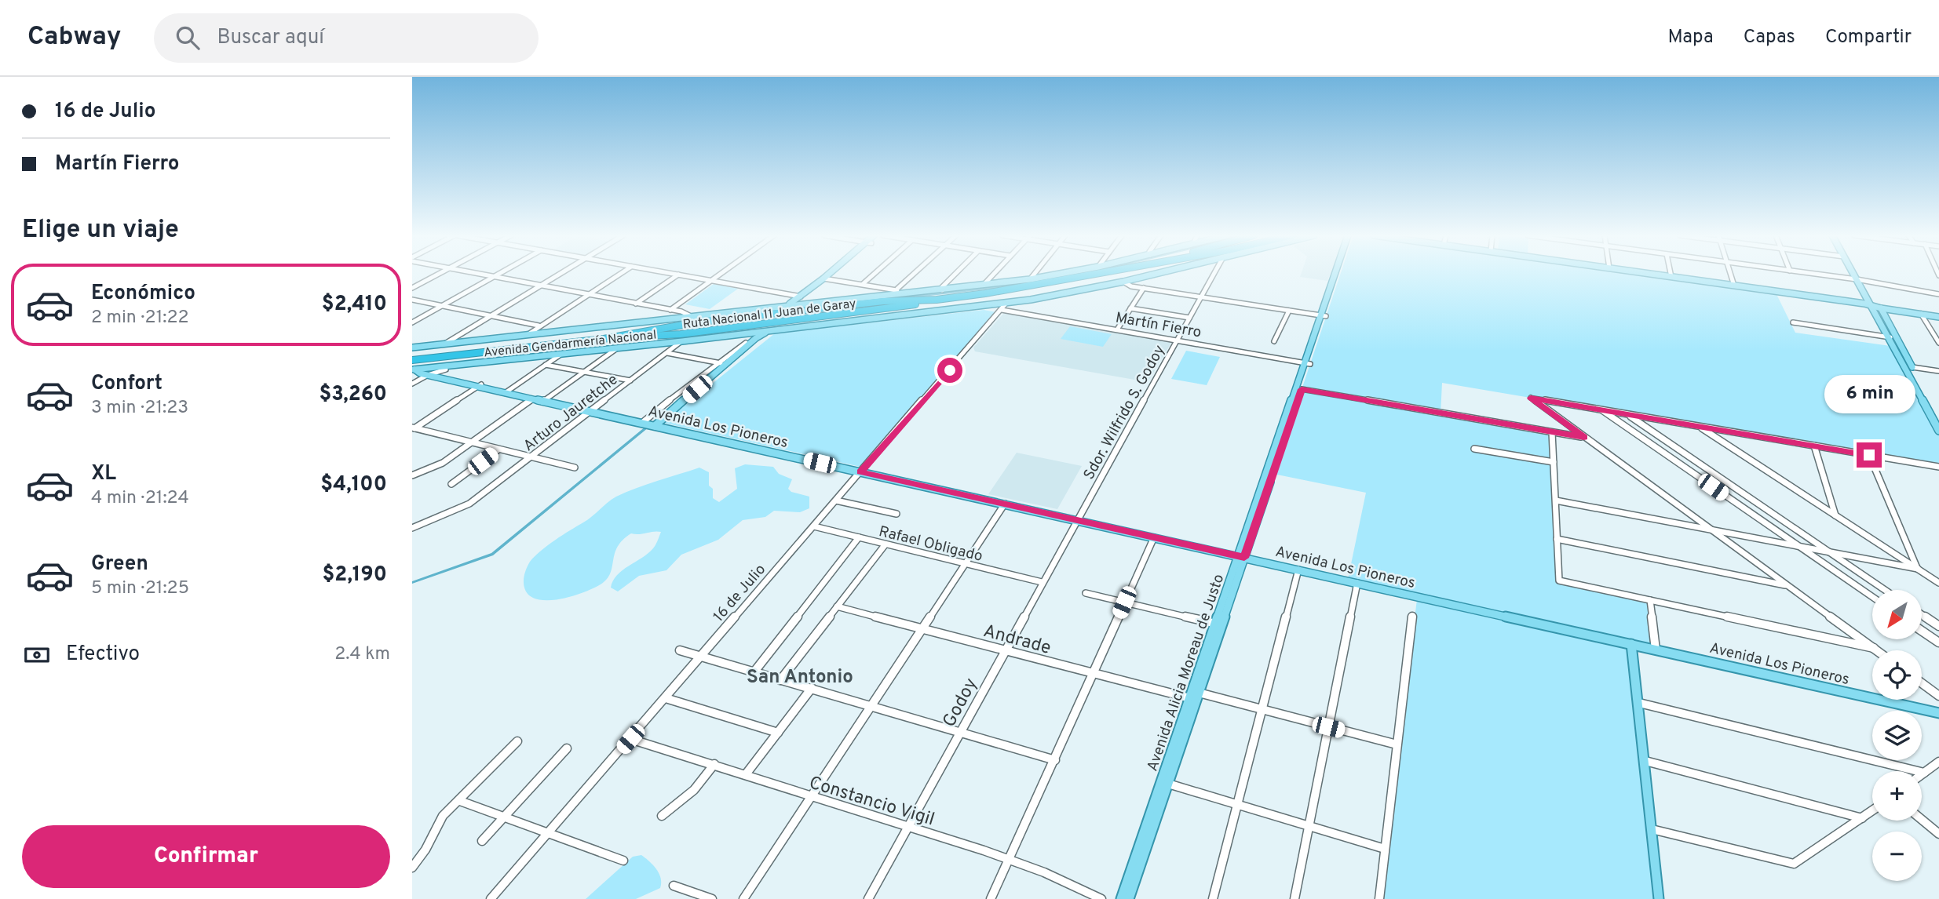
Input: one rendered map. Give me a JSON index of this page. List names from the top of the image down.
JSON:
{
  "streets": {
    "highway": ["Ruta Nacional 11 Juan de Garay"],
    "main road": ["Avenida Gendarmería Nacional", "Avenida Los Pioneros", "Avenida Alicia Moreau de Justo"],
    "street": [
      "Martín Fierro",
      "Arturo Jauretche",
      "Sdor. Wilfrido S. Godoy",
      "Rafael Obligado",
      "16 de Julio",
      "Andrade",
      "Godoy",
      "Constancio Vigil"
    ]
  },
  "crossings": [
    ["Martín Fierro", "Sdor. Wilfrido S. Godoy"],
    ["Martín Fierro", "16 de Julio"],
    ["Martín Fierro", "Avenida Alicia Moreau de Justo"],
    ["Avenida Gendarmería Nacional", "Arturo Jauretche"],
    ["Avenida Gendarmería Nacional", "Avenida Los Pioneros"],
    ["Avenida Gendarmería Nacional", "16 de Julio"],
    ["Arturo Jauretche", "Avenida Los Pioneros"],
    ["Sdor. Wilfrido S. Godoy", "Avenida Los Pioneros"],
    ["Sdor. Wilfrido S. Godoy", "Godoy"],
    ["Avenida Los Pioneros", "16 de Julio"],
    ["Avenida Los Pioneros", "Avenida Alicia Moreau de Justo"],
    ["Avenida Los Pioneros", "Godoy"],
    ["Rafael Obligado", "16 de Julio"],
    ["Rafael Obligado", "Godoy"],
    ["16 de Julio", "Constancio Vigil"],
    ["Andrade", "Avenida Alicia Moreau de Justo"],
    ["Andrade", "Godoy"],
    ["Godoy", "Constancio Vigil"]
  ],
  "districts": ["San Antonio"],
  "north": "bottom left",
  "page": {
    "header": "Cabway",
    "search": "Buscar aquí",
    "nav": ["Mapa", "Capas", "Compartir"],
    "banner": ["16 de Julio", "Martín Fierro"],
    "heading": "Elige un viaje",
    "list": [
      {
        "name": "Económico",
        "note": "2 min · 21:22",
        "value": "$2,410"
      },
      {
        "name": "Confort",
        "note": "3 min · 21:23",
        "value": "$3,260"
      },
      {
        "name": "XL",
        "note": "4 min · 21:24",
        "value": "$4,100"
      },
      {
        "name": "Green",
        "note": "5 min · 21:25",
        "value": "$2,190"
      }
    ],
    "bubble": "6 min",
    "map_buttons": ["+", "−"],
    "pay": ["Efectivo", "2.4 km"],
    "buttons": "Confirmar"
  }
}
